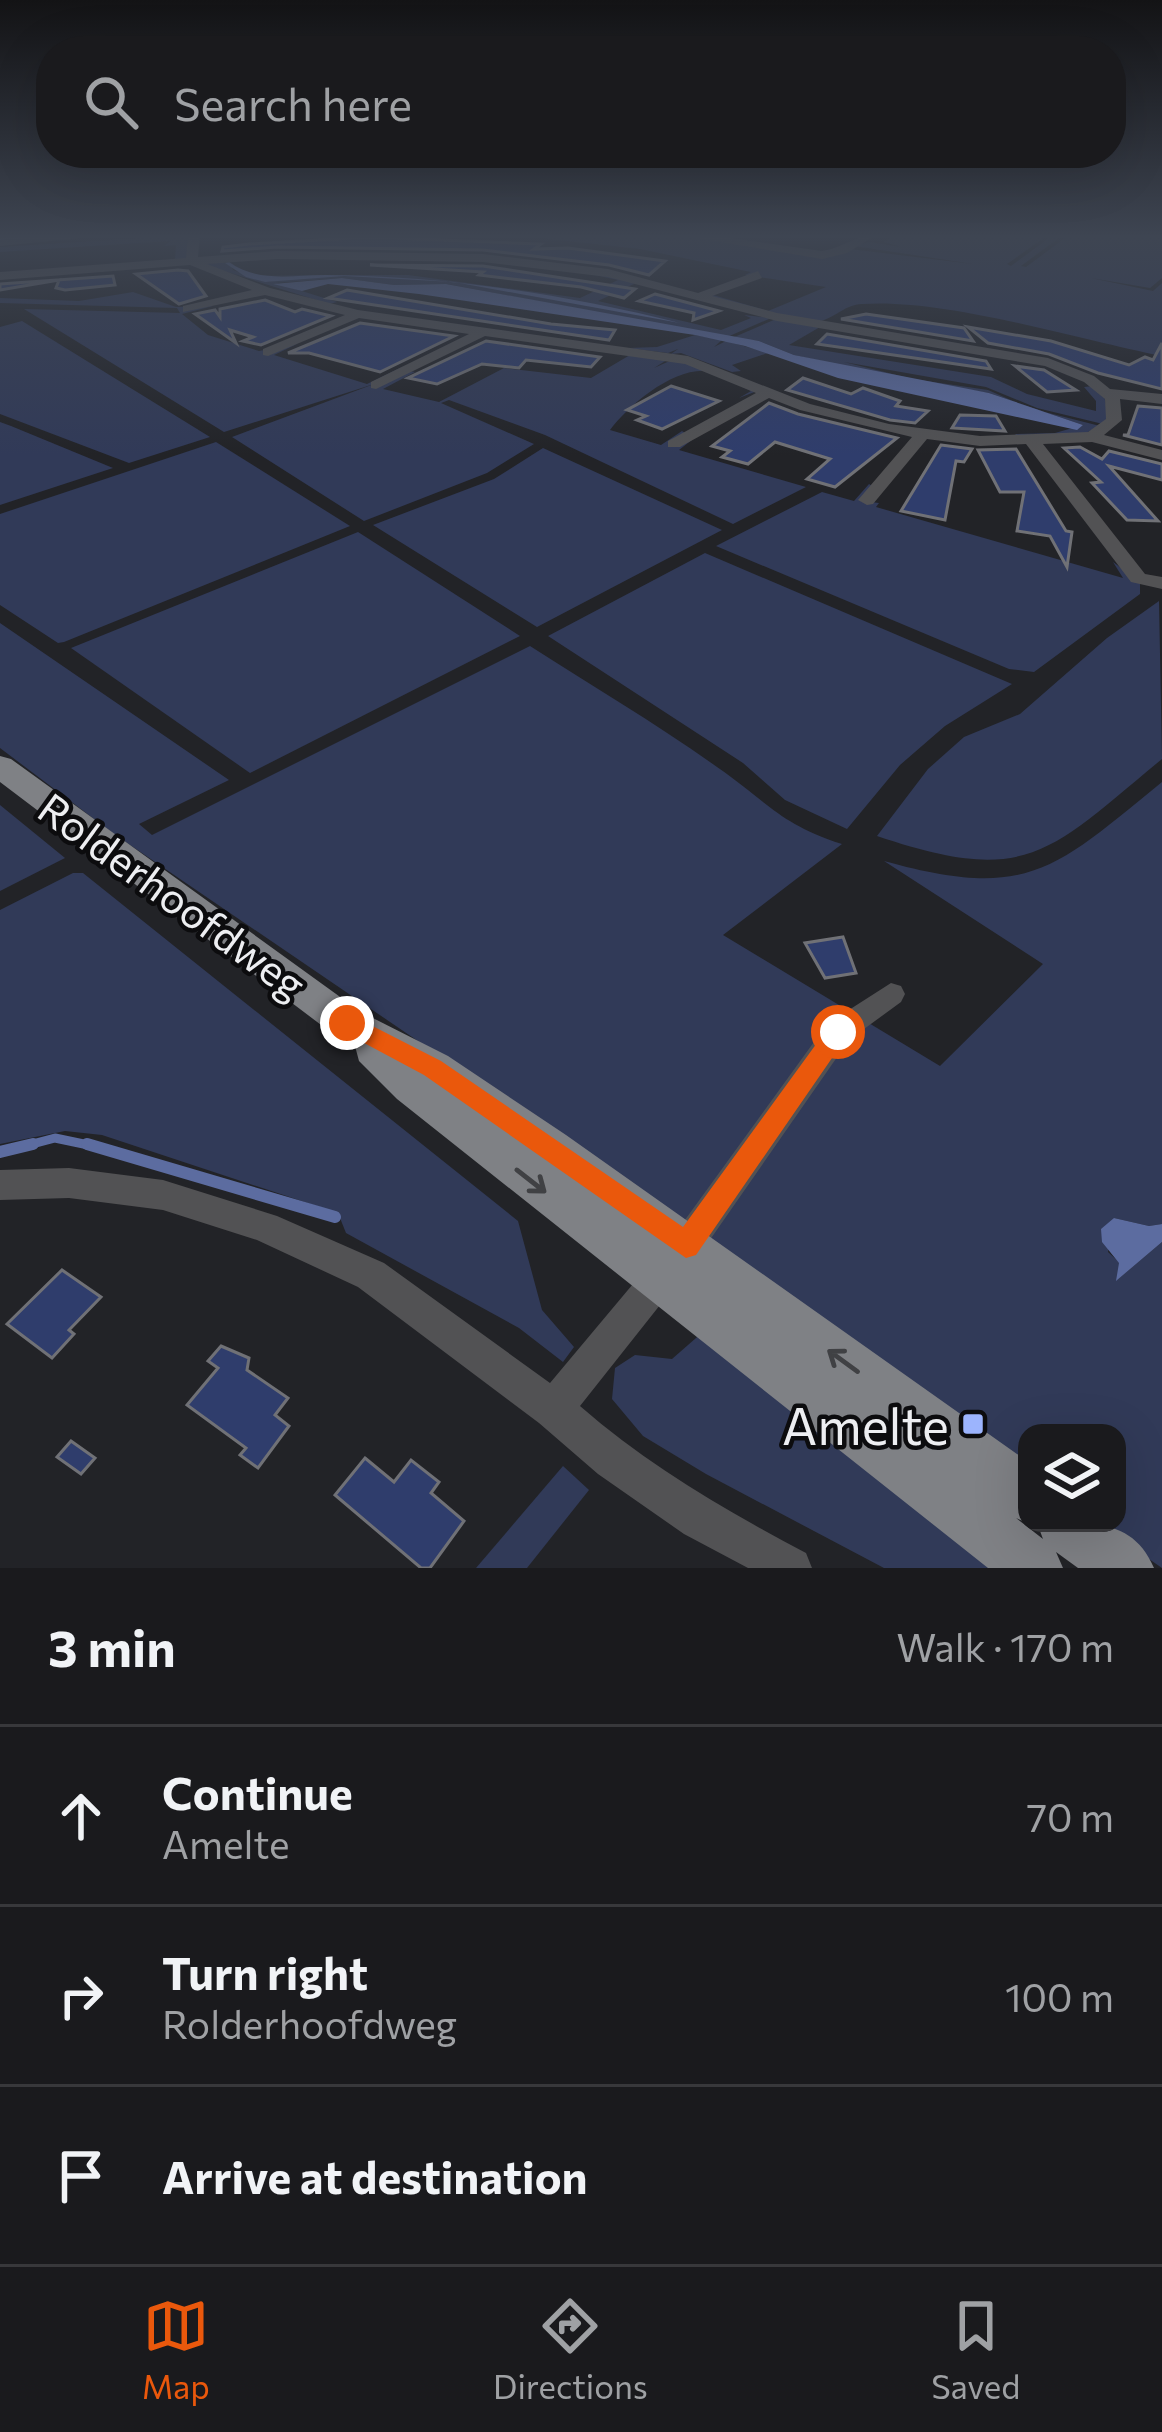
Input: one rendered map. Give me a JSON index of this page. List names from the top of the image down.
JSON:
{
  "streets": {
    "main road": ["Rolderhoofdweg"]
  },
  "places": {
    "transit": ["Amelte"]
  },
  "page": {
    "search": "Search here",
    "heading": ["3 min", "Walk · 170 m"],
    "list": [
      ["Continue", "Amelte", "70 m"],
      ["Turn right", "Rolderhoofdweg", "100 m"],
      "Arrive at destination"
    ],
    "nav": ["Map", "Directions", "Saved"]
  }
}
